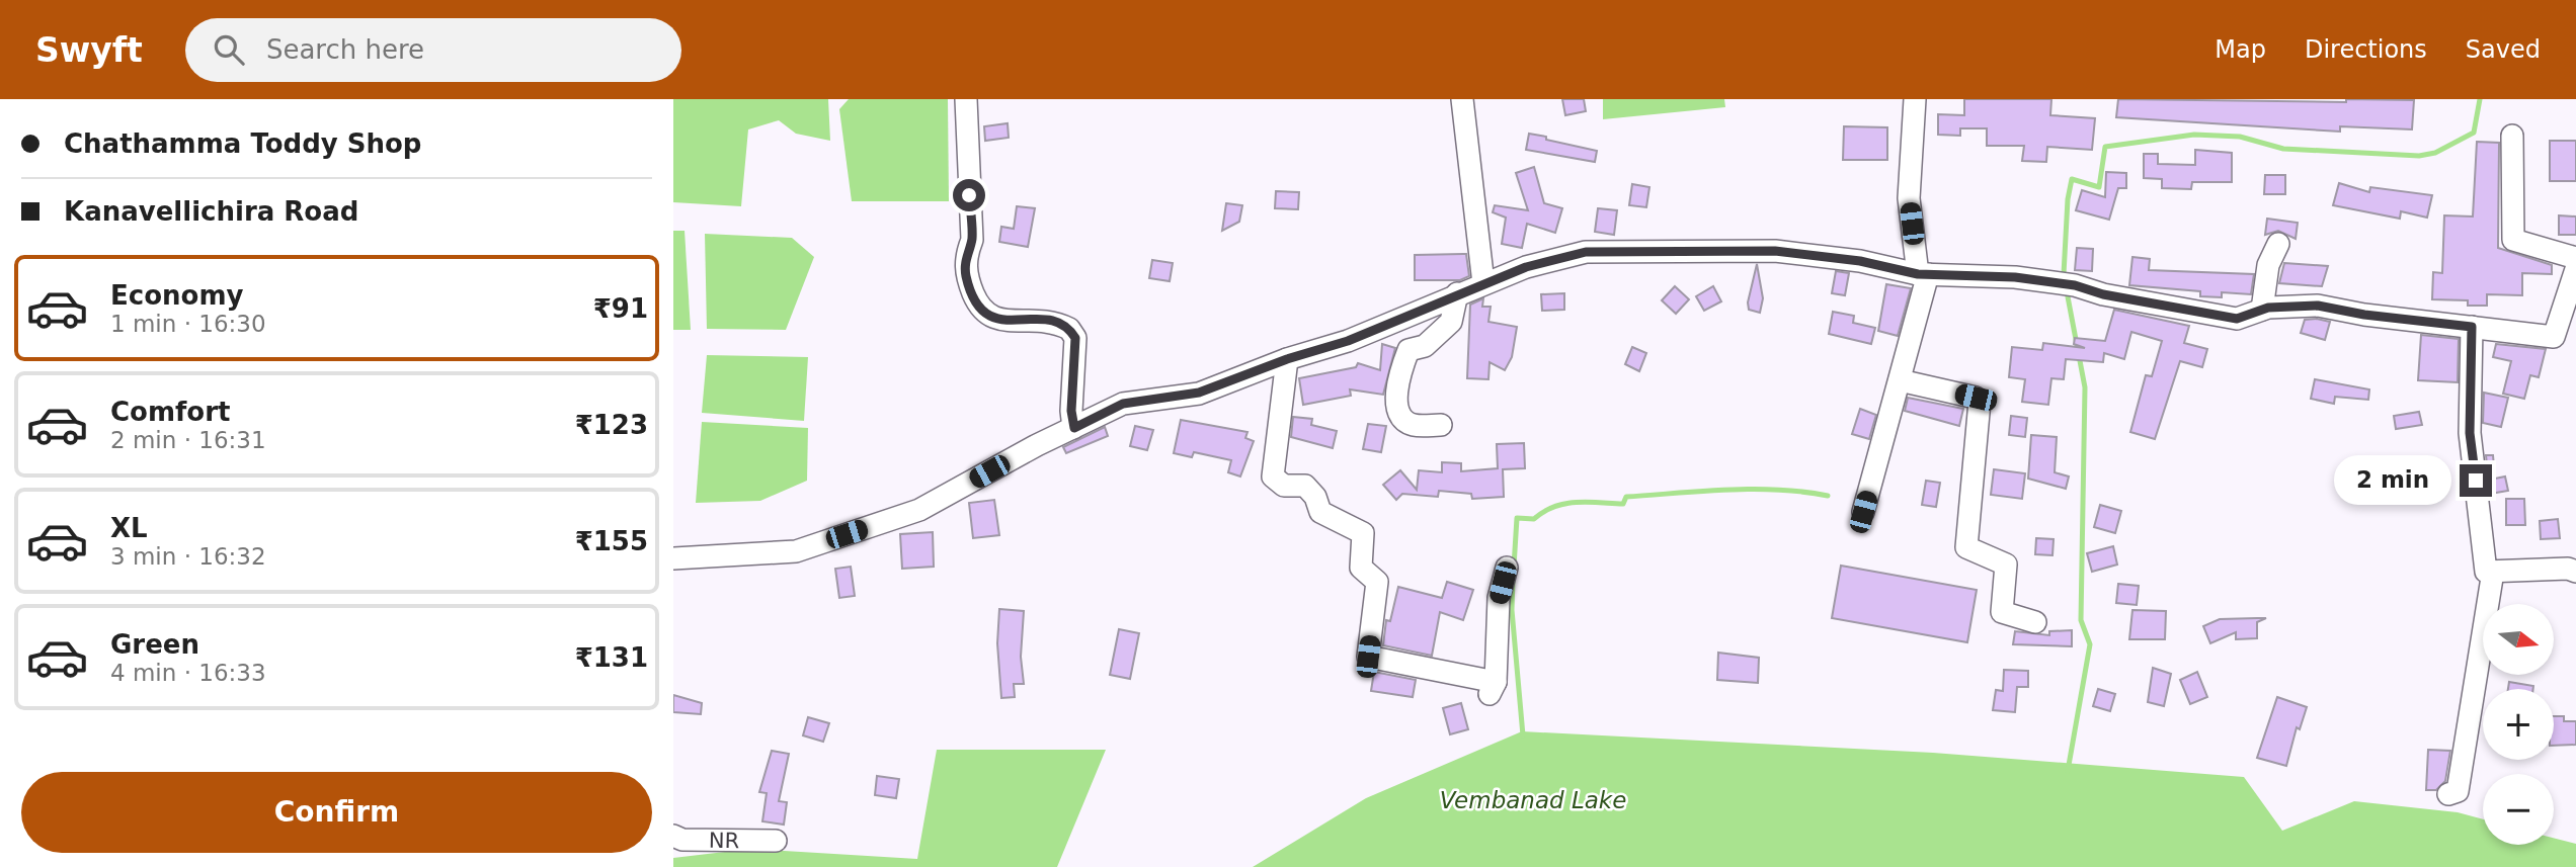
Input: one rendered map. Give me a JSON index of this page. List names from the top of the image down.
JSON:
{
  "streets": {
    "street": ["NR"]
  },
  "water": ["Vembanad Lake"],
  "north": "right",
  "page": {
    "header": "Swyft",
    "search": "Search here",
    "nav": ["Map", "Directions", "Saved"],
    "banner": ["Chathamma Toddy Shop", "Kanavellichira Road"],
    "list": [
      {
        "name": "Economy",
        "note": "1 min · 16:30",
        "value": "₹91"
      },
      {
        "name": "Comfort",
        "note": "2 min · 16:31",
        "value": "₹123"
      },
      {
        "name": "XL",
        "note": "3 min · 16:32",
        "value": "₹155"
      },
      {
        "name": "Green",
        "note": "4 min · 16:33",
        "value": "₹131"
      }
    ],
    "bubble": "2 min",
    "map_buttons": ["+", "−"],
    "buttons": "Confirm"
  }
}
